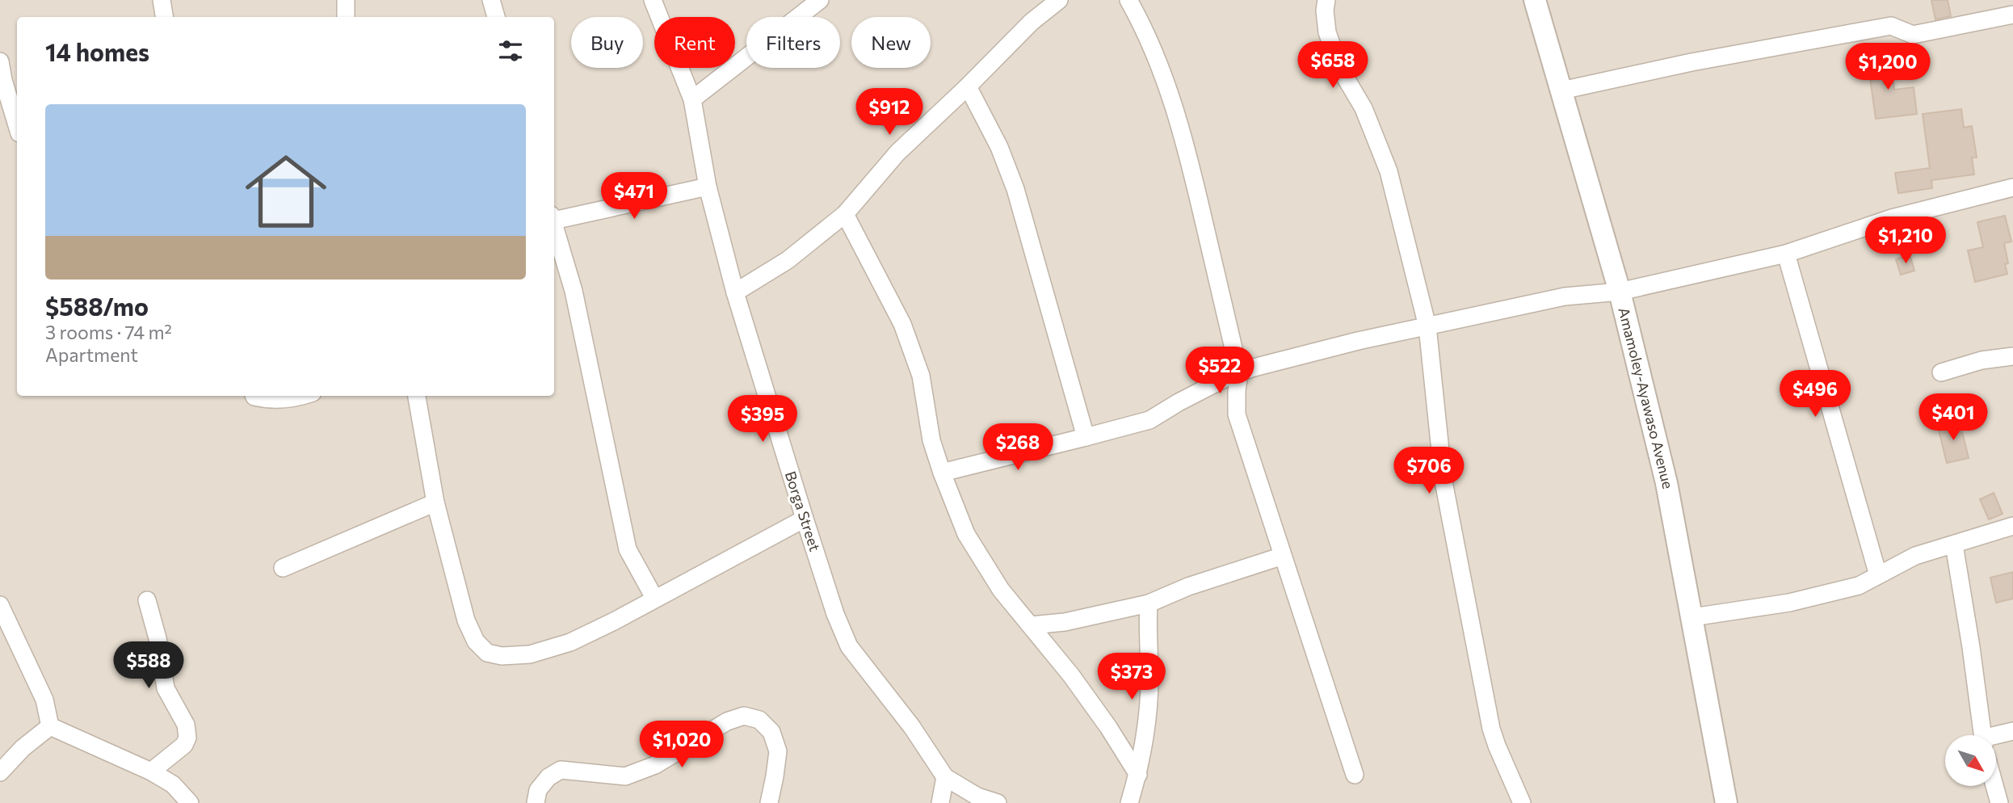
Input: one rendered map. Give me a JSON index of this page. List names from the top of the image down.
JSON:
{
  "streets": {
    "street": ["Amamoley-Ayawaso Avenue", "Borga Street"]
  },
  "north": "bottom right",
  "page": {
    "chip": [
      "Buy",
      "Rent",
      "Filters",
      "New"
    ],
    "heading": "14 homes",
    "price": [
      "$658",
      "$1,200",
      "$912",
      "$471",
      "$1,210",
      "$522",
      "$496",
      "$401",
      "$395",
      "$268",
      "$706",
      "$588",
      "$373",
      "$1,020"
    ],
    "list": [
      {
        "name": "$588/mo",
        "note": "3 rooms · 74 m² · Apartment"
      }
    ]
  }
}
